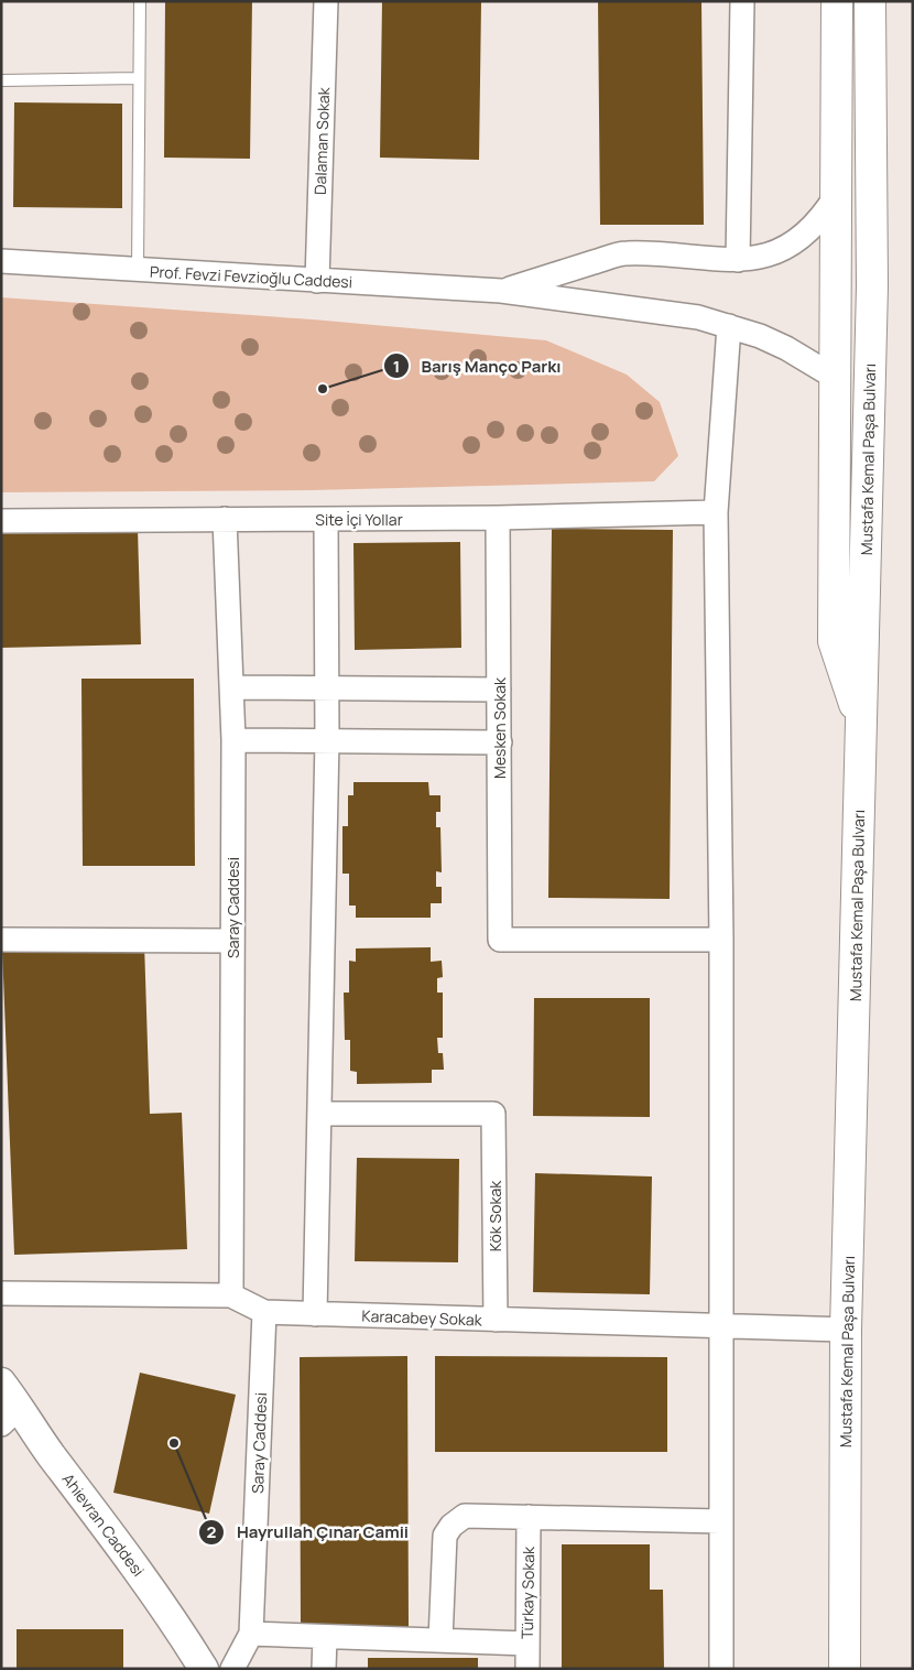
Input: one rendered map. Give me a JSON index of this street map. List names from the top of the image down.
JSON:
{
  "streets": {
    "highway": ["Mustafa Kemal Paşa Bulvarı"],
    "street": [
      "Dalaman Sokak",
      "Prof. Fevzi Fevzioğlu Caddesi",
      "Site İçi Yollar",
      "Mesken Sokak",
      "Saray Caddesi",
      "Kök Sokak",
      "Karacabey Sokak",
      "Ahievran Caddesi",
      "Türkay Sokak"
    ]
  },
  "crossings": [
    ["Dalaman Sokak", "Prof. Fevzi Fevzioğlu Caddesi"],
    ["Mustafa Kemal Paşa Bulvarı", "Karacabey Sokak"],
    ["Site İçi Yollar", "Mesken Sokak"],
    ["Site İçi Yollar", "Saray Caddesi"],
    ["Saray Caddesi", "Karacabey Sokak"],
    ["Kök Sokak", "Karacabey Sokak"]
  ],
  "places": ["Barış Manço Parkı", "Hayrullah Çınar Camii"]
}
